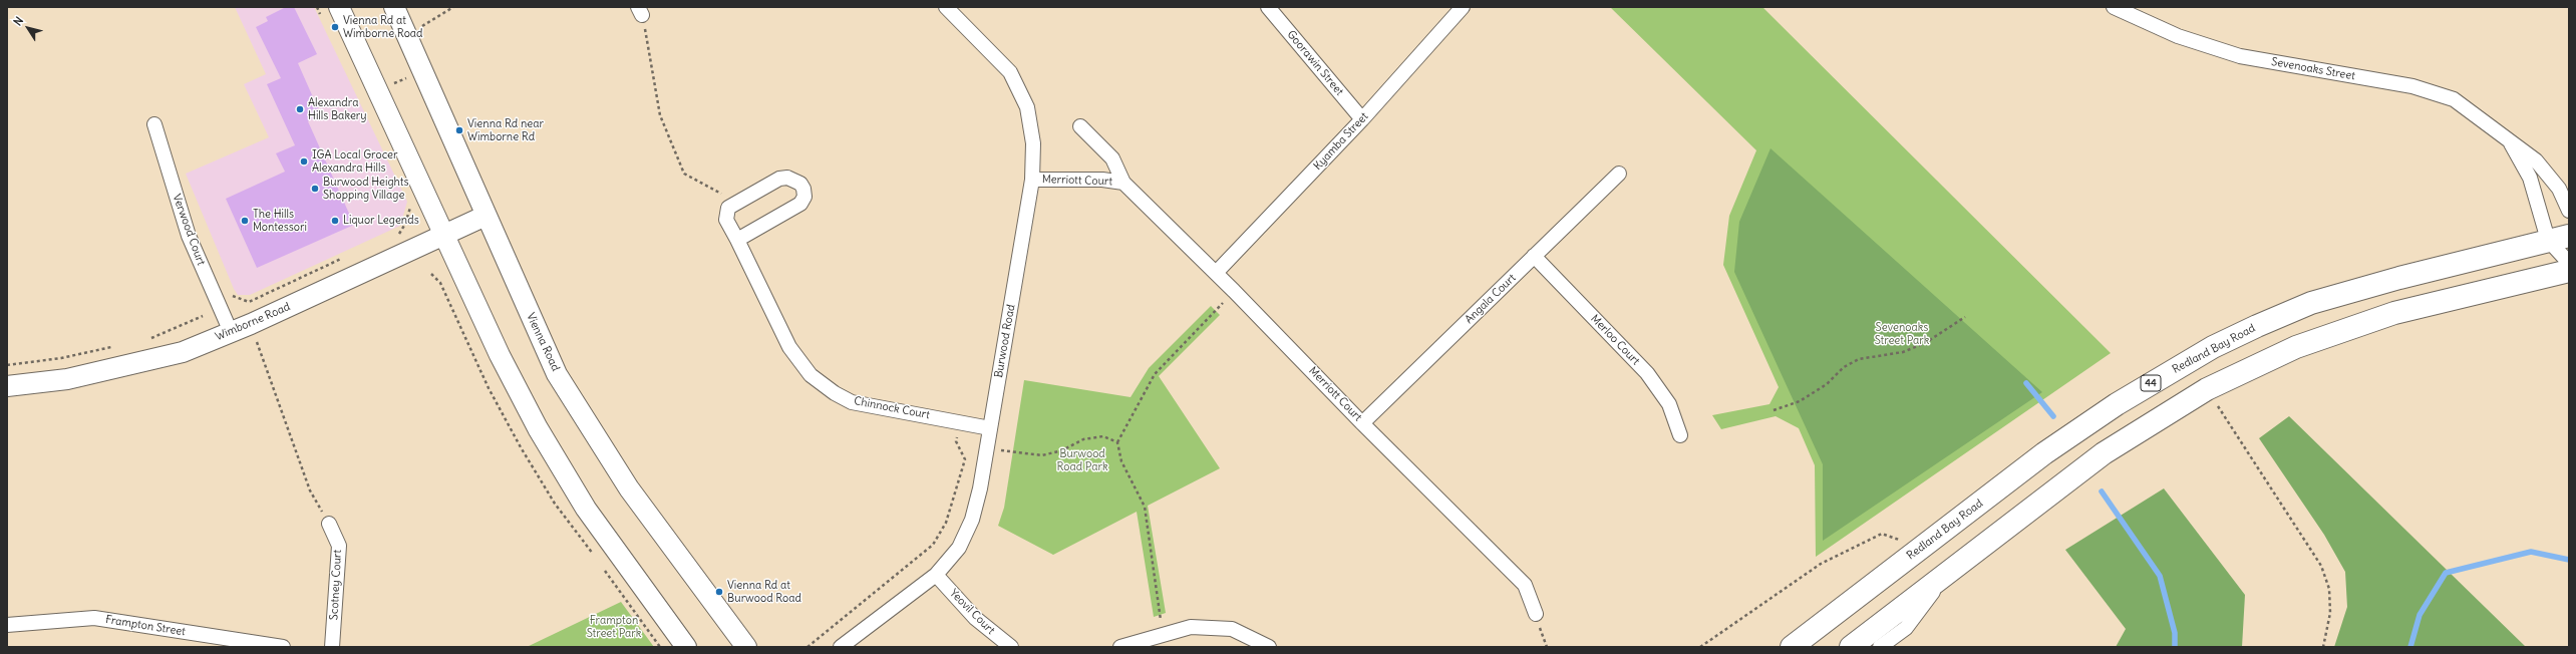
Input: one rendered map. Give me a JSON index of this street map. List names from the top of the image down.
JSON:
{
  "streets": {
    "main road": [
      "Wimborne Road",
      "Vienna Road",
      "Redland Bay Road",
      "44"
    ],
    "street": [
      "Goorawin Street",
      "Sevenoaks Street",
      "Kyamba Street",
      "Merriott Court",
      "Verwood Court",
      "Angala Court",
      "Merloo Court",
      "Burwood Road",
      "Chinnock Court",
      "Scotney Court",
      "Yeovil Court",
      "Frampton Street"
    ]
  },
  "crossings": [
    ["Goorawin Street", "Kyamba Street"],
    ["Sevenoaks Street", "Redland Bay Road"],
    ["Kyamba Street", "Merriott Court"],
    ["Merriott Court", "Angala Court"],
    ["Merriott Court", "Burwood Road"],
    ["Verwood Court", "Wimborne Road"],
    ["Angala Court", "Merloo Court"],
    ["Wimborne Road", "Vienna Road"],
    ["Burwood Road", "Chinnock Court"],
    ["Burwood Road", "Yeovil Court"]
  ],
  "parks": ["Sevenoaks Street Park", "Burwood Road Park", "Frampton Street Park"],
  "places": [
    "Vienna Rd at Wimborne Road",
    "Alexandra Hills Bakery",
    "Vienna Rd near Wimborne Rd",
    "IGA Local Grocer Alexandra Hills",
    "Burwood Heights Shopping Village",
    "The Hills Montessori",
    "Liquor Legends",
    "Vienna Rd at Burwood Road"
  ],
  "north": "top left"
}
